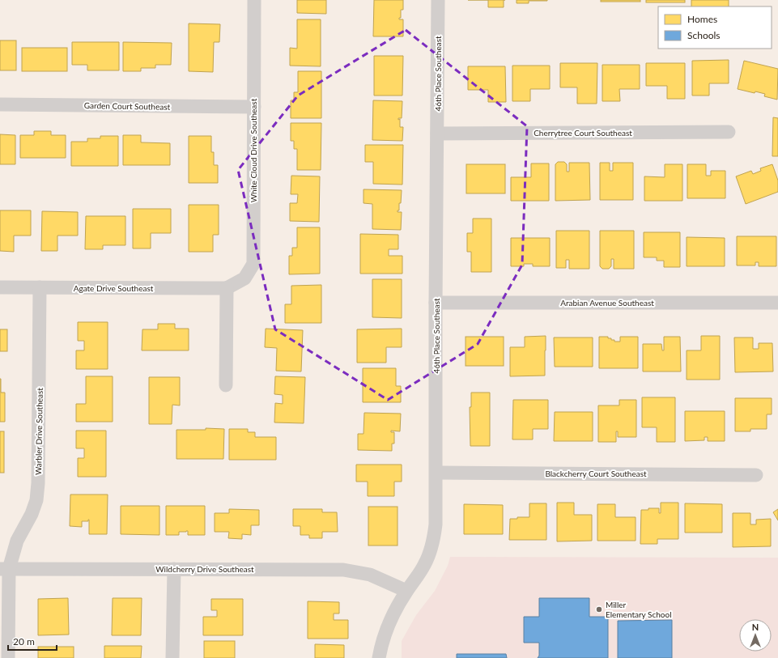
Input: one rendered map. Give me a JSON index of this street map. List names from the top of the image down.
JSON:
{
  "streets": {
    "street": [
      "46th Place Southeast",
      "Garden Court Southeast",
      "Cherrytree Court Southeast",
      "White Cloud Drive Southeast",
      "Agate Drive Southeast",
      "Arabian Avenue Southeast",
      "Warbler Drive Southeast",
      "Blackcherry Court Southeast",
      "Wildcherry Drive Southeast"
    ]
  },
  "crossings": [
    ["46th Place Southeast", "Cherrytree Court Southeast"],
    ["46th Place Southeast", "Arabian Avenue Southeast"],
    ["46th Place Southeast", "Blackcherry Court Southeast"],
    ["46th Place Southeast", "Wildcherry Drive Southeast"],
    ["Garden Court Southeast", "White Cloud Drive Southeast"],
    ["White Cloud Drive Southeast", "Agate Drive Southeast"],
    ["Agate Drive Southeast", "Warbler Drive Southeast"],
    ["Warbler Drive Southeast", "Wildcherry Drive Southeast"]
  ],
  "places": ["Miller Elementary School"],
  "legend": ["Homes", "Schools"],
  "scale_bar": "20 m",
  "north": "top"
}
